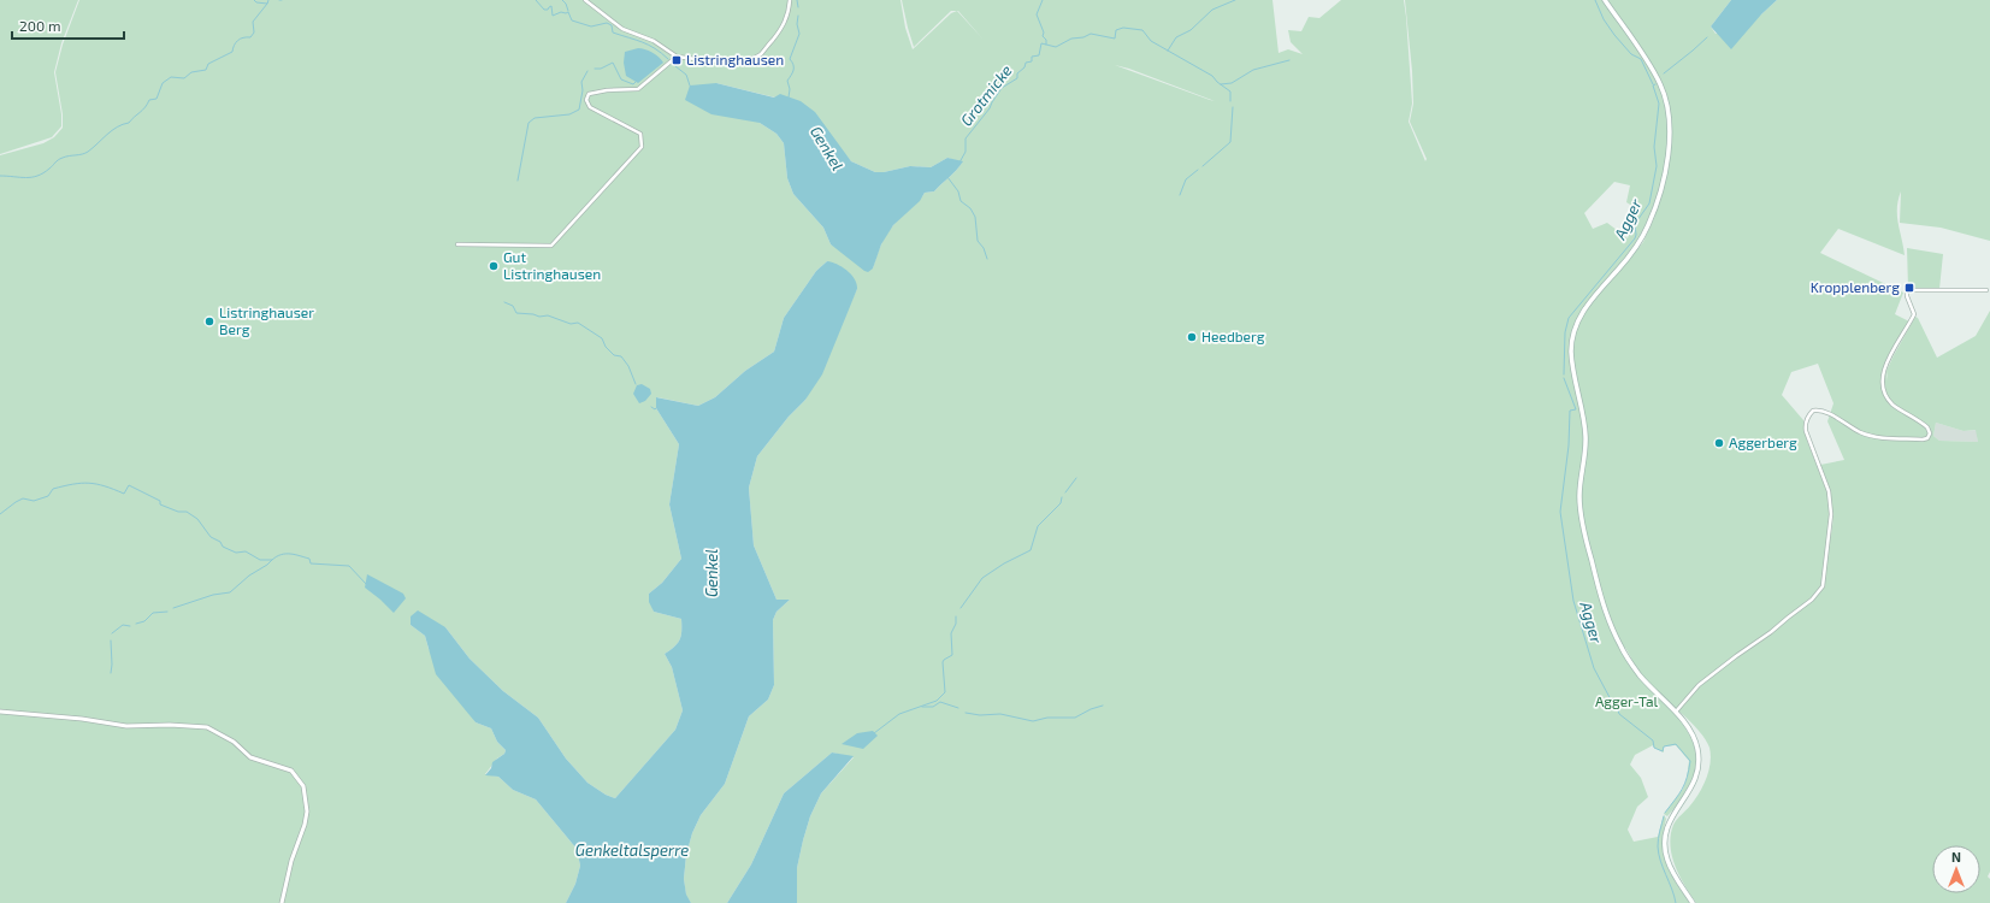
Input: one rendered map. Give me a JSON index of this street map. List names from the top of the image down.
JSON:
{
  "water": [
    "Grotmicke",
    "Genkel",
    "Agger",
    "Genkeltalsperre"
  ],
  "parks": ["Agger-Tal"],
  "places": {
    "transit": ["Listringhausen", "Kropplenberg"],
    "other": [
      "Gut Listringhausen",
      "Listringhauser Berg",
      "Heedberg",
      "Aggerberg"
    ]
  },
  "scale_bar": "200 m",
  "north": "top"
}
